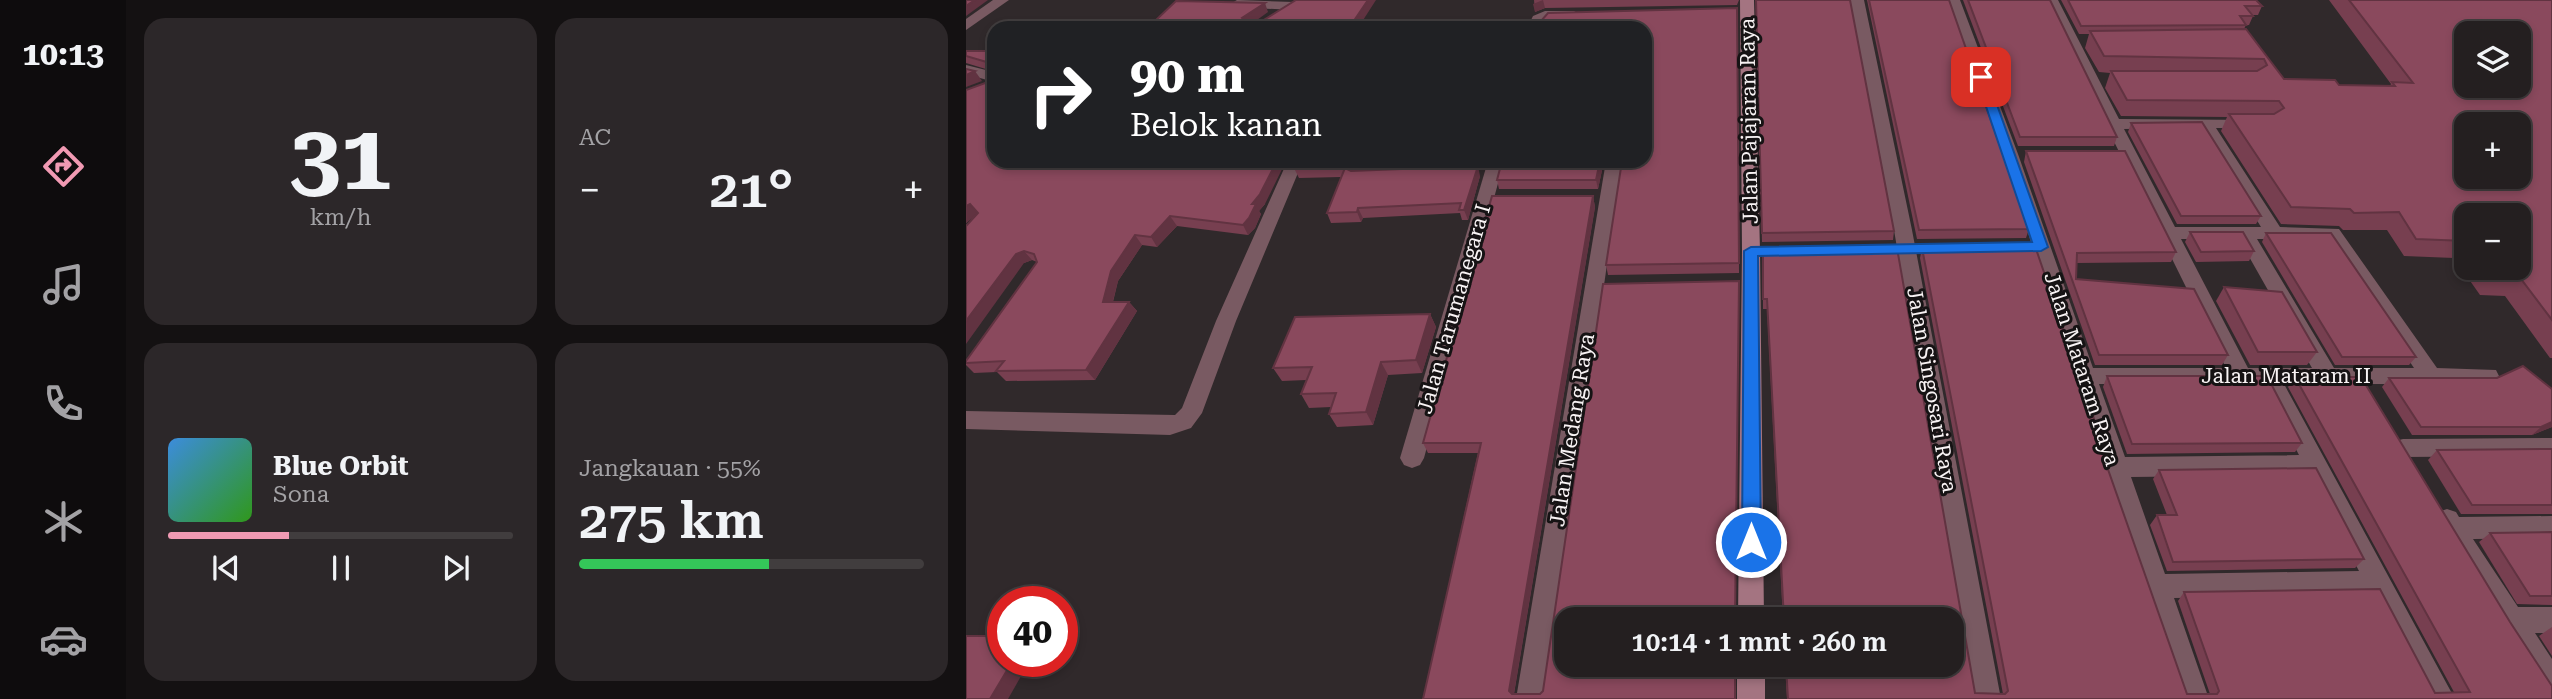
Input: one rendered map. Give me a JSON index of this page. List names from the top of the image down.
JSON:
{
  "streets": {
    "street": [
      "Jalan Pajajaran Raya",
      "Jalan Tarumanegara I",
      "Jalan Mataram Raya",
      "Jalan Mataram II",
      "Jalan Singosari Raya",
      "Jalan Medang Raya"
    ]
  },
  "crossings": [
    ["Jalan Mataram Raya", "Jalan Mataram II"]
  ],
  "page": {
    "tabs": "10:13",
    "tile": [
      ["31", "km/h"],
      "AC",
      ["Jangkauan · 55%", "275 km"]
    ],
    "map_buttons": ["+", "−"],
    "turn": ["90 m", "Belok kanan"],
    "heat": ["−", "21°", "+"],
    "song": ["Blue Orbit", "Sona"],
    "limit": "40",
    "trip": "10:14 · 1 mnt · 260 m"
  }
}
